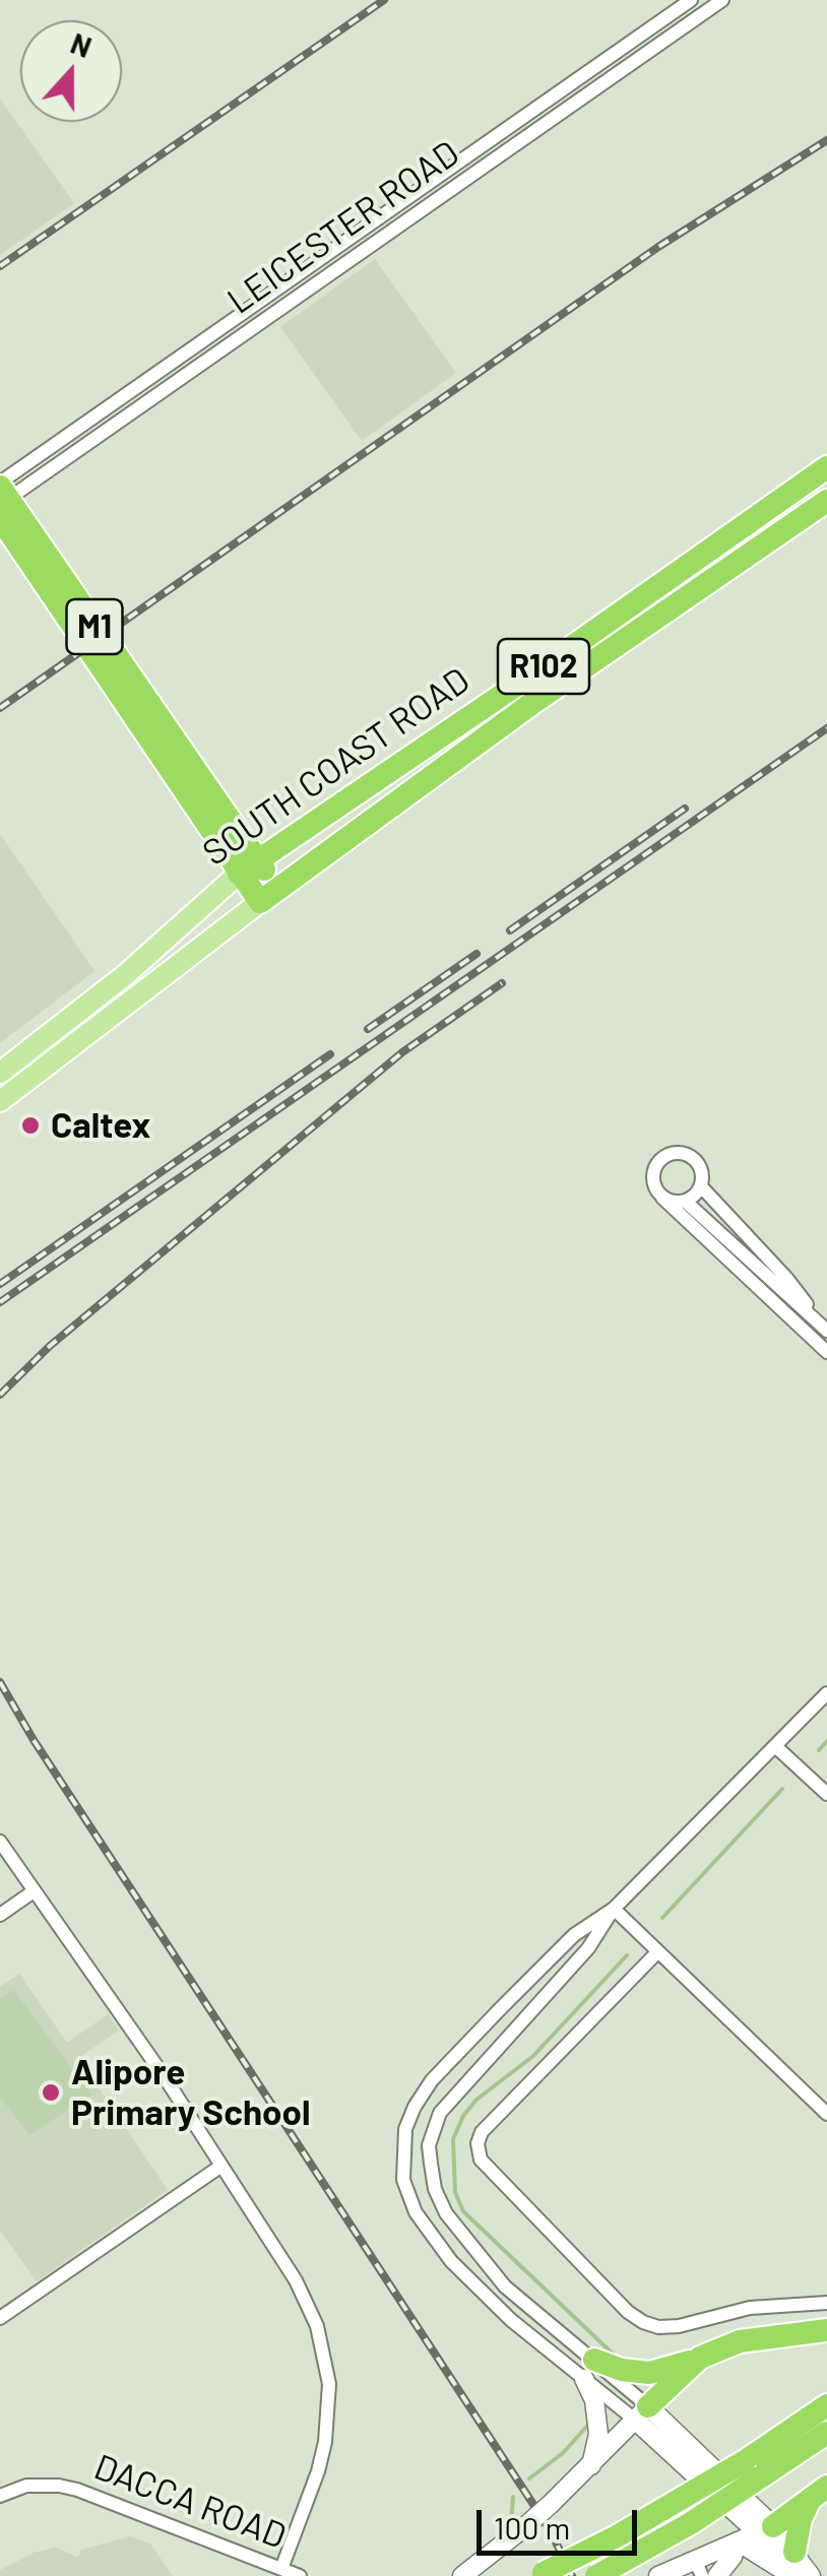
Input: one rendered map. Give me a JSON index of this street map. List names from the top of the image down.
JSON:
{
  "streets": {
    "highway": ["M1", "R102", "SOUTH COAST ROAD"],
    "street": ["LEICESTER ROAD", "DACCA ROAD"]
  },
  "crossings": [
    ["LEICESTER ROAD", "M1"],
    ["M1", "SOUTH COAST ROAD"]
  ],
  "places": ["Caltex", "Alipore Primary School"],
  "scale_bar": "100 m",
  "north": "top"
}
